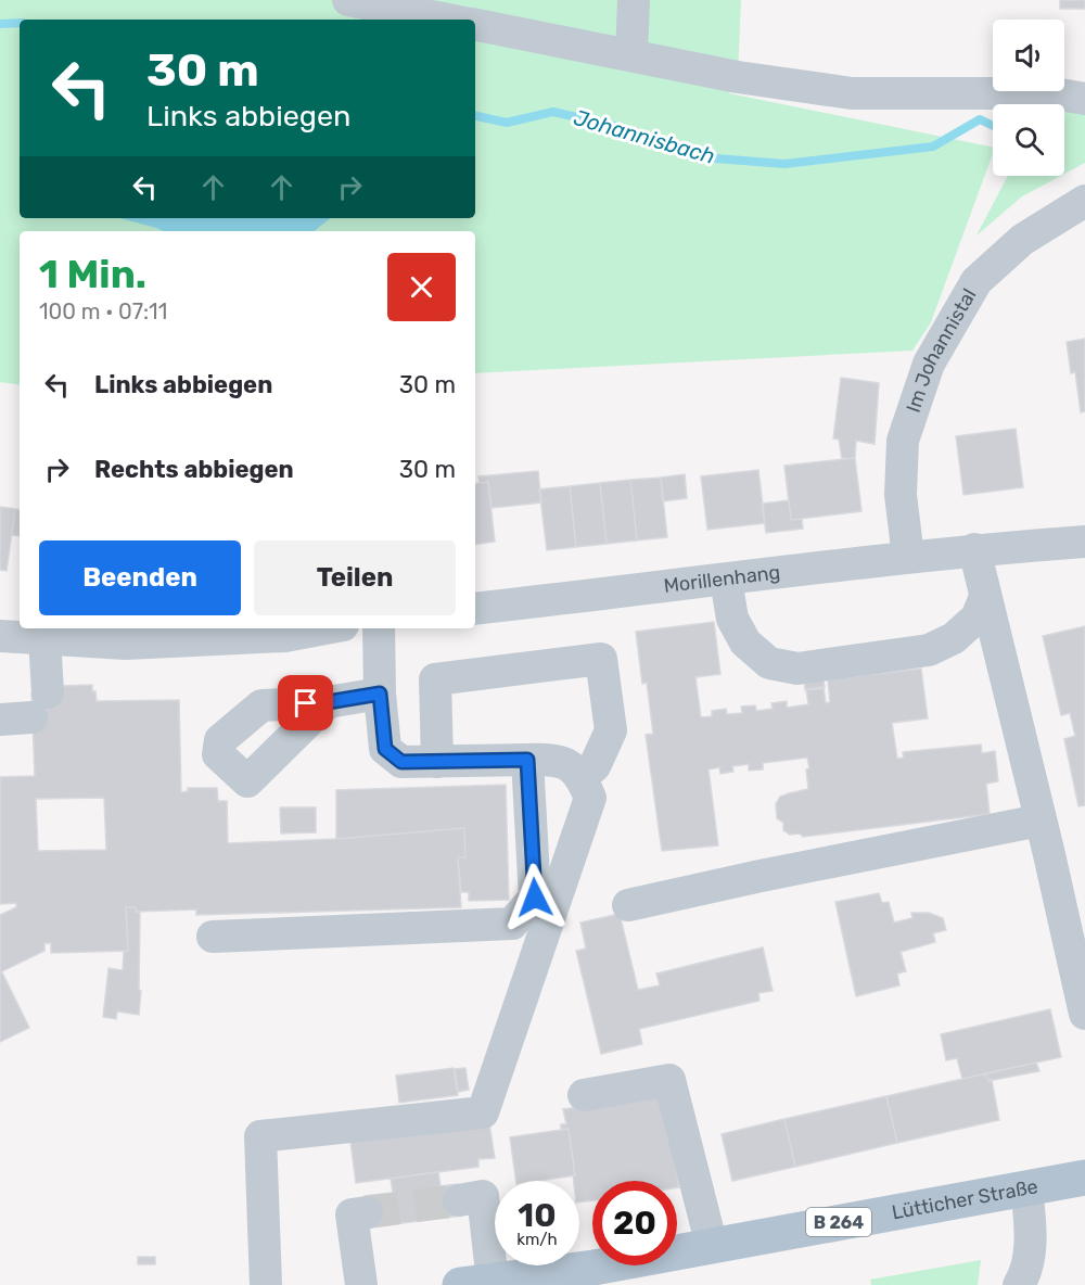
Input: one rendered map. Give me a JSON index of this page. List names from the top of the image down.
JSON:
{
  "streets": {
    "main road": ["Lütticher Straße", "B 264"],
    "street": ["Im Johannistal", "Morillenhang"]
  },
  "crossings": [
    ["Im Johannistal", "Morillenhang"]
  ],
  "water": ["Johannisbach"],
  "page": {
    "turn": ["30 m", "Links abbiegen"],
    "heading": ["1 Min.", "100 m · 07:11"],
    "list": [
      {
        "name": "Links abbiegen",
        "value": "30 m"
      },
      {
        "name": "Rechts abbiegen",
        "value": "30 m"
      }
    ],
    "buttons": ["Beenden", "Teilen"],
    "speed": "10 km/h",
    "limit": "20"
  }
}
